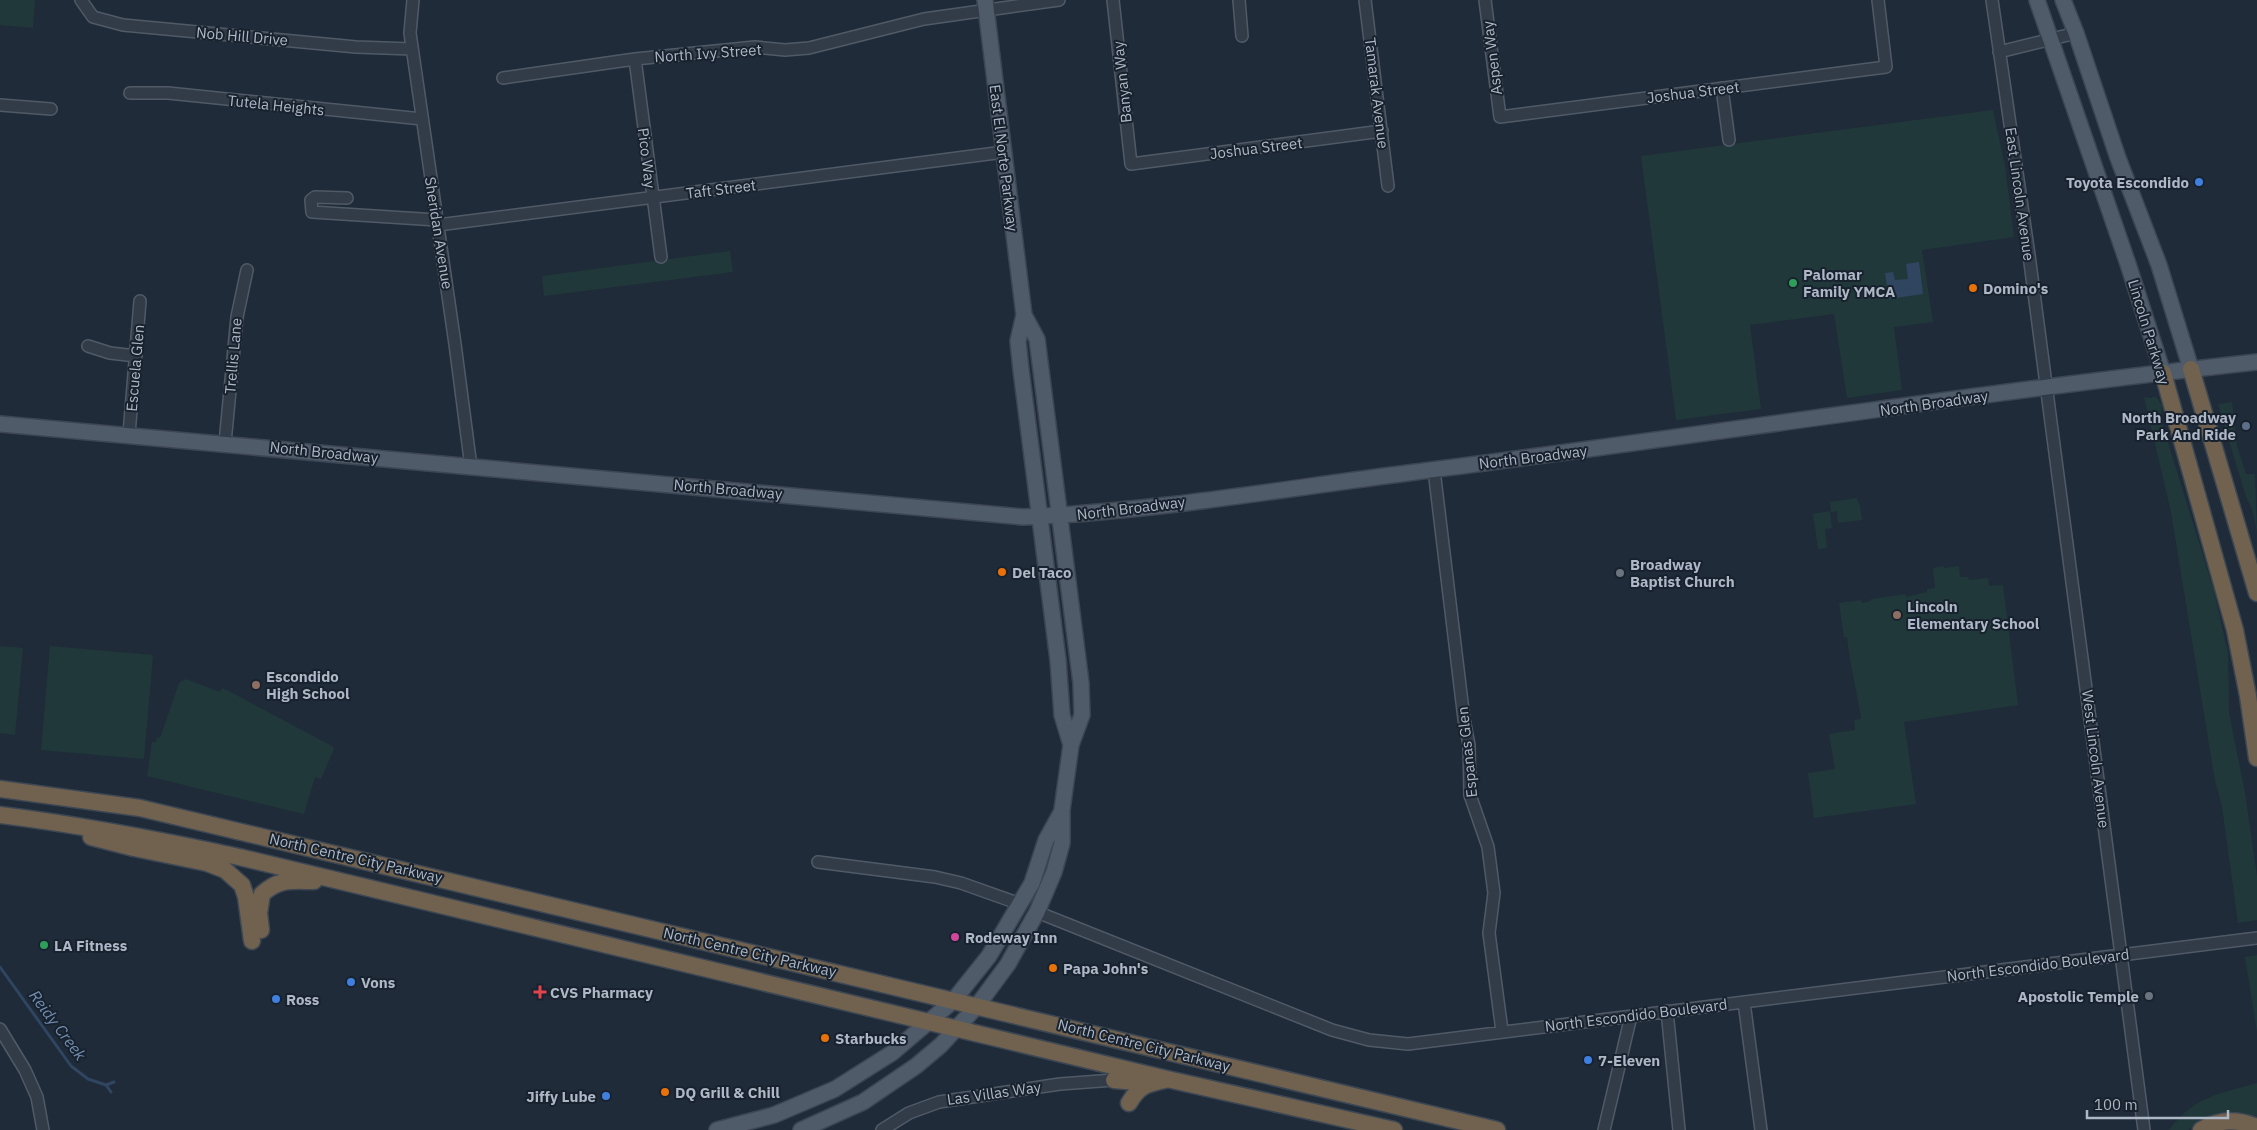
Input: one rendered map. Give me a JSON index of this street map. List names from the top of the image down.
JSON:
{
  "streets": {
    "highway": ["Lincoln Parkway", "North Centre City Parkway"],
    "main road": ["East El Norte Parkway", "North Broadway"],
    "street": [
      "Nob Hill Drive",
      "North Ivy Street",
      "Aspen Way",
      "Banyan Way",
      "Joshua Street",
      "Tamarak Avenue",
      "Tutela Heights",
      "Pico Way",
      "Taft Street",
      "East Lincoln Avenue",
      "Sheridan Avenue",
      "Trellis Lane",
      "Escuela Glen",
      "Espanas Glen",
      "West Lincoln Avenue",
      "North Escondido Boulevard",
      "Las Villas Way"
    ]
  },
  "crossings": [
    ["Nob Hill Drive", "Sheridan Avenue"],
    ["North Ivy Street", "Pico Way"],
    ["North Ivy Street", "East El Norte Parkway"],
    ["Aspen Way", "Joshua Street"],
    ["Banyan Way", "Joshua Street"],
    ["Joshua Street", "Tamarak Avenue"],
    ["Tutela Heights", "Sheridan Avenue"],
    ["Pico Way", "Taft Street"],
    ["East El Norte Parkway", "Taft Street"],
    ["East El Norte Parkway", "North Broadway"],
    ["Taft Street", "Sheridan Avenue"],
    ["East Lincoln Avenue", "North Broadway"],
    ["East Lincoln Avenue", "West Lincoln Avenue"],
    ["Sheridan Avenue", "North Broadway"],
    ["Lincoln Parkway", "North Broadway"],
    ["Trellis Lane", "North Broadway"],
    ["Escuela Glen", "North Broadway"],
    ["North Broadway", "Espanas Glen"],
    ["North Broadway", "West Lincoln Avenue"],
    ["Espanas Glen", "North Escondido Boulevard"],
    ["West Lincoln Avenue", "North Escondido Boulevard"]
  ],
  "water": ["Reidy Creek"],
  "places": {
    "other": [
      "Toyota Escondido",
      "Palomar Family YMCA",
      "Domino's",
      "North Broadway Park And Ride",
      "Del Taco",
      "Broadway Baptist Church",
      "Lincoln Elementary School",
      "Escondido High School",
      "Rodeway Inn",
      "LA Fitness",
      "Papa John's",
      "Vons",
      "Apostolic Temple",
      "Ross",
      "Starbucks",
      "7-Eleven",
      "DQ Grill & Chill",
      "Jiffy Lube"
    ],
    "health": ["CVS Pharmacy"]
  },
  "scale_bar": "100 m"
}
